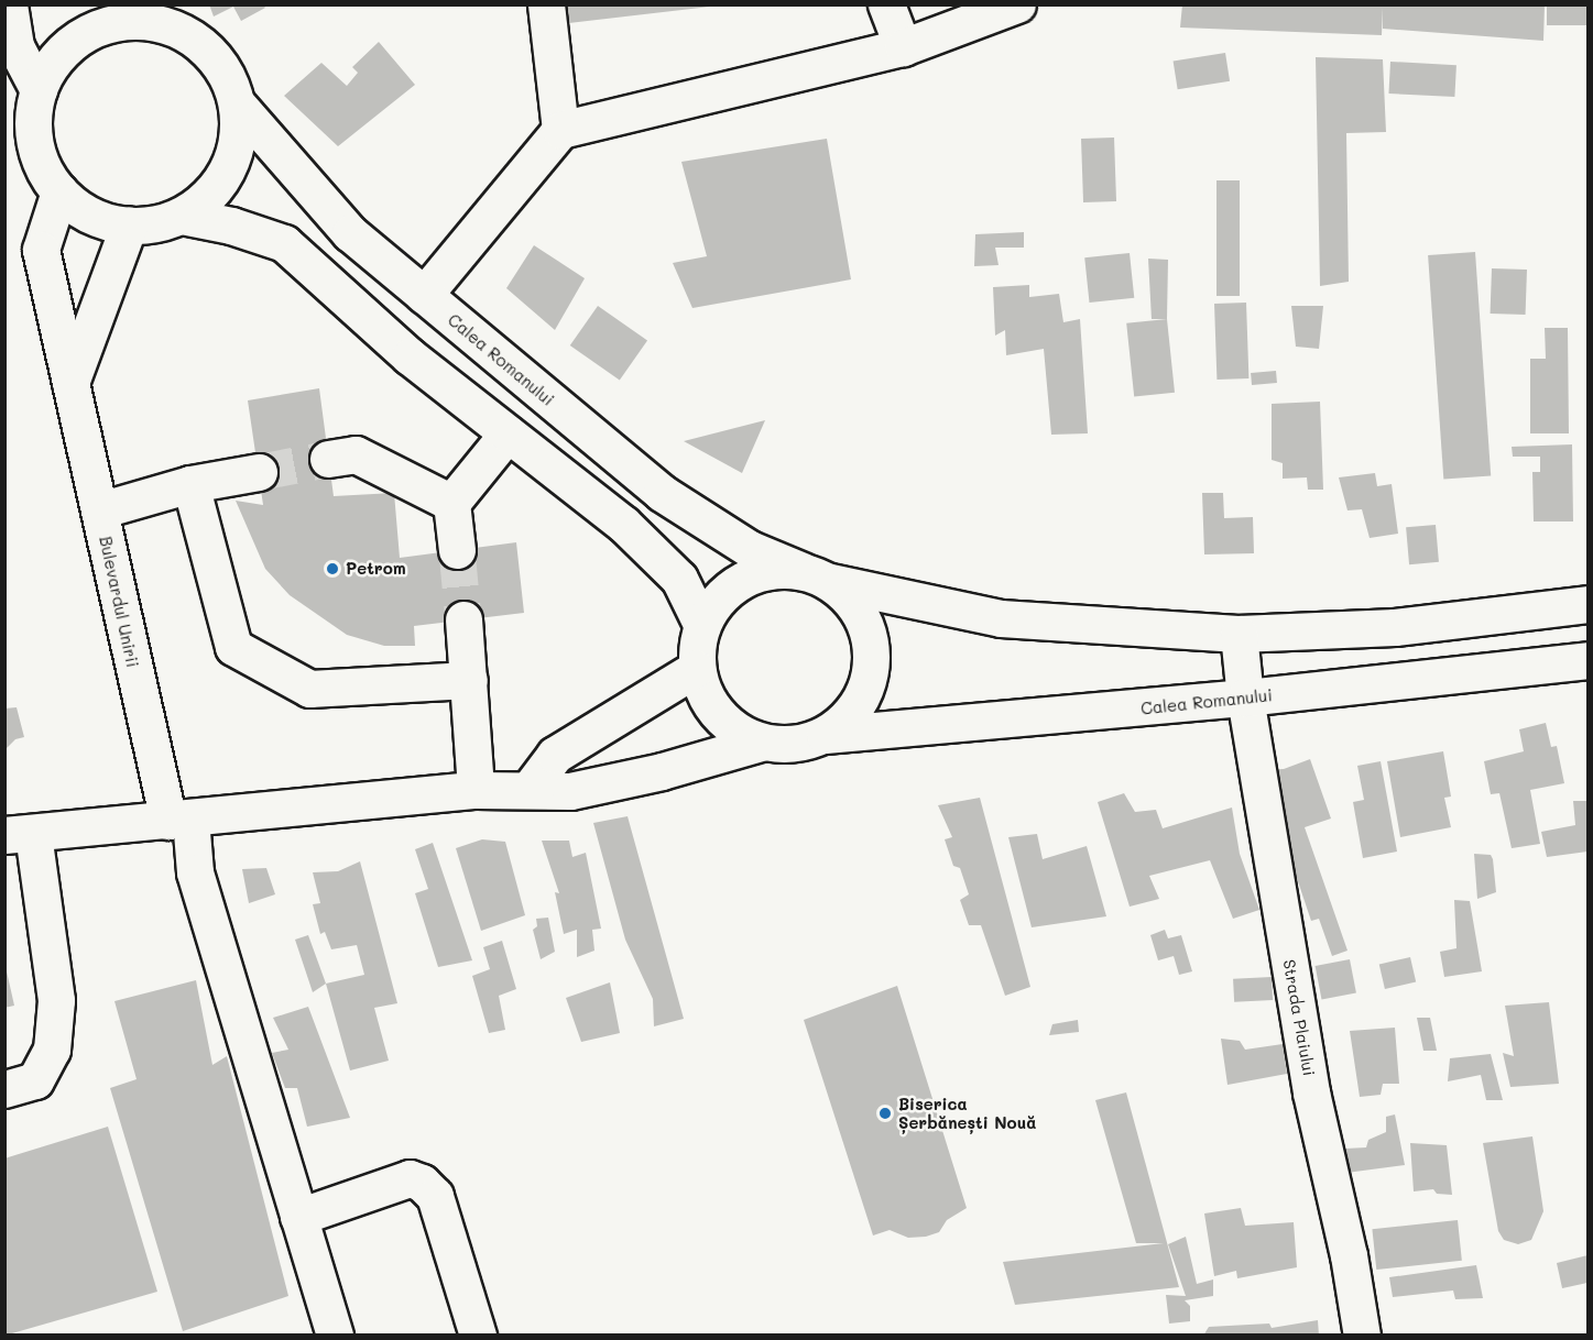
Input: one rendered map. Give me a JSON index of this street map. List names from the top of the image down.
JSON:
{
  "streets": {
    "main road": ["Calea Romanului", "Bulevardul Unirii", "Strada Plaiului"]
  },
  "crossings": [
    ["Calea Romanului", "Bulevardul Unirii"],
    ["Calea Romanului", "Strada Plaiului"]
  ],
  "places": ["Petrom", "Biserica Șerbănești Nouă"]
}
